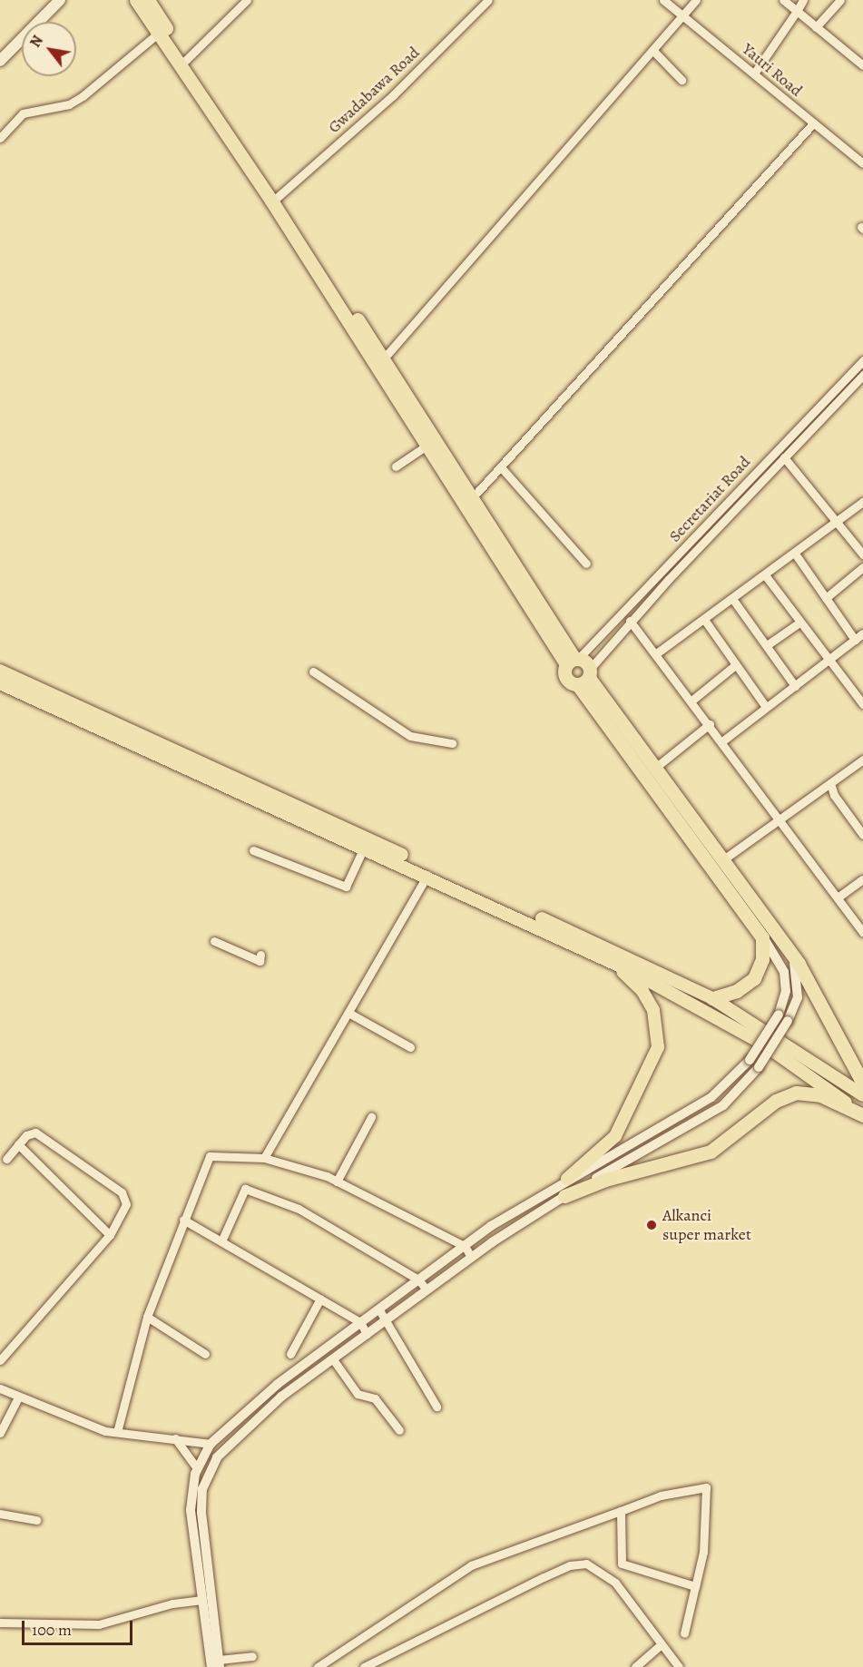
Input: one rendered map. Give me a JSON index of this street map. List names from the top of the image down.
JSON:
{
  "streets": {
    "street": ["Yauri Road", "Gwadabawa Road", "Secretariat Road"]
  },
  "places": ["Alkanci super market"],
  "scale_bar": "100 m",
  "north": "top left"
}
